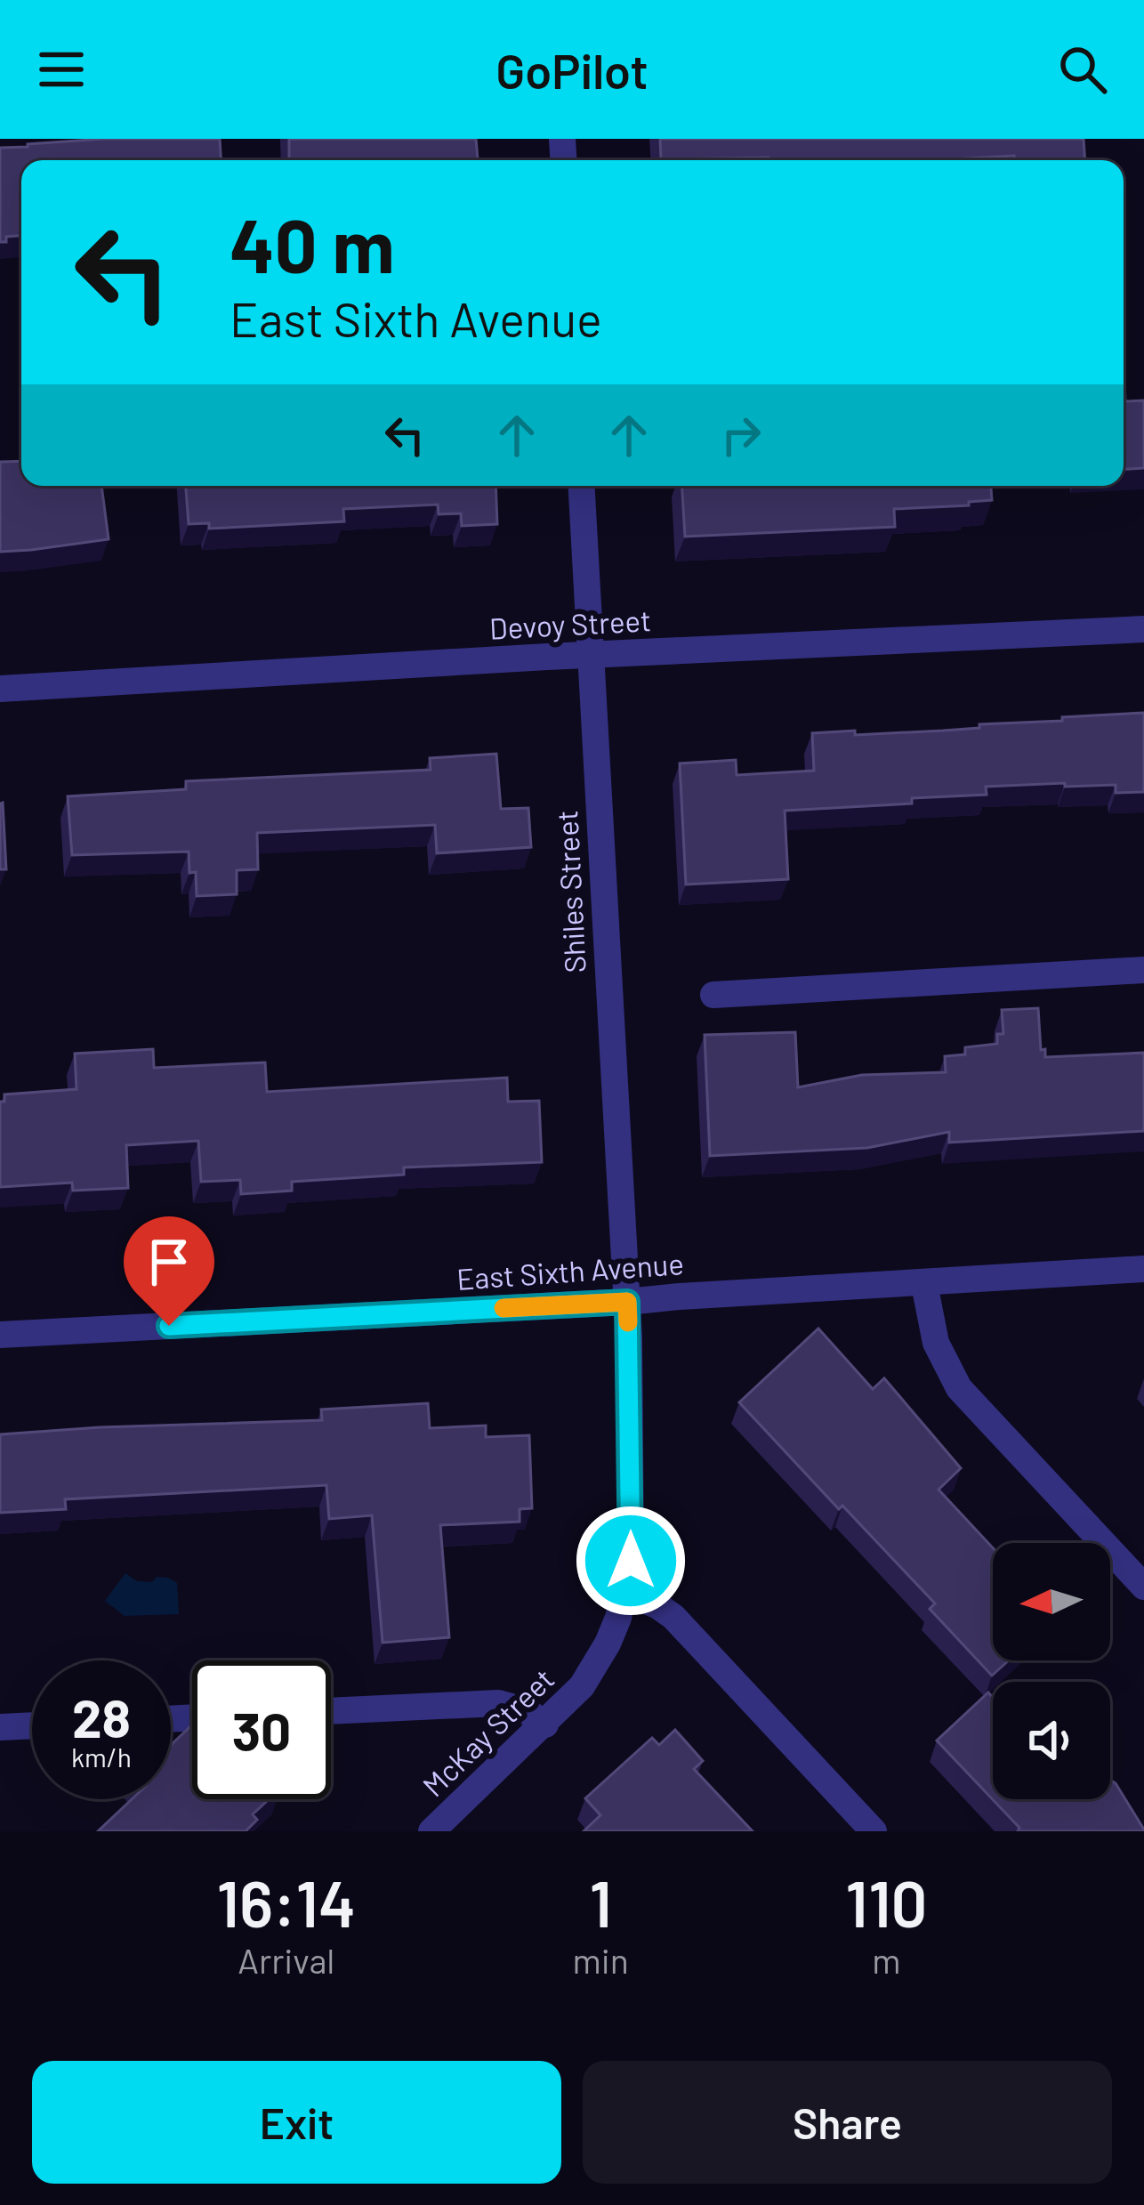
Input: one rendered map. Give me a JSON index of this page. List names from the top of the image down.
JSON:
{
  "streets": {
    "street": [
      "Devoy Street",
      "Shiles Street",
      "East Sixth Avenue",
      "McKay Street"
    ]
  },
  "crossings": [
    ["Devoy Street", "Shiles Street"],
    ["Shiles Street", "East Sixth Avenue"],
    ["Shiles Street", "McKay Street"],
    ["East Sixth Avenue", "McKay Street"]
  ],
  "north": "left",
  "page": {
    "header": "GoPilot",
    "turn": ["40 m", "East Sixth Avenue"],
    "speed": "28 km/h",
    "limit": "30",
    "eta": [
      "16:14",
      "Arrival",
      "1",
      "min",
      "110",
      "m"
    ],
    "buttons": ["Exit", "Share"]
  }
}
